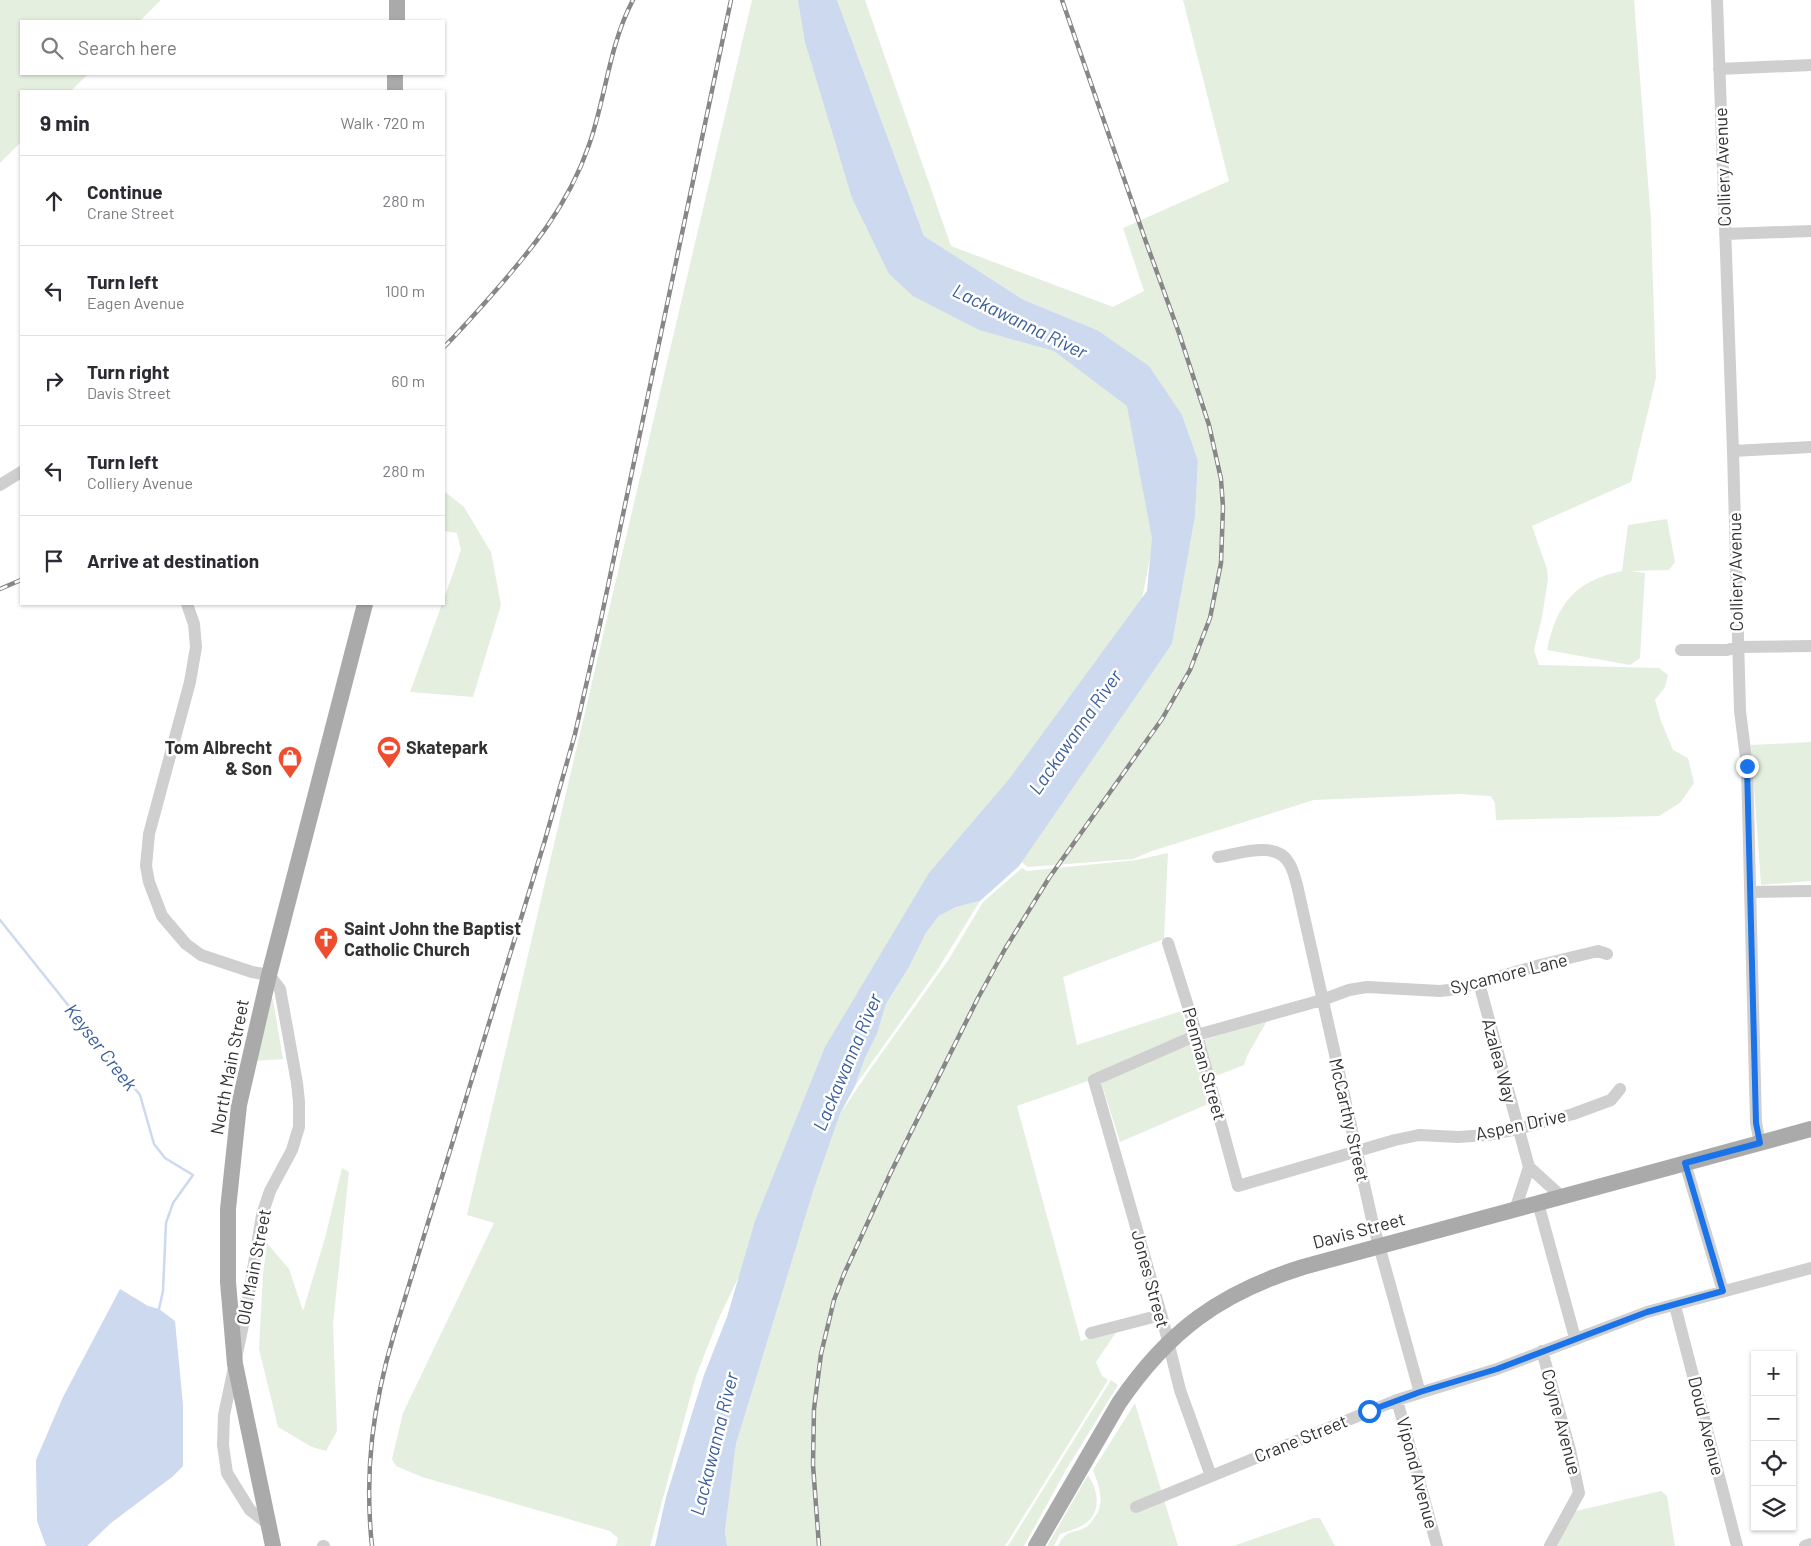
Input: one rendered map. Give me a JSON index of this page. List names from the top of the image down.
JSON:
{
  "streets": {
    "main road": ["North Main Street", "Davis Street"],
    "street": [
      "Colliery Avenue",
      "Sycamore Lane",
      "Azalea Way",
      "Penman Street",
      "McCarthy Street",
      "Aspen Drive",
      "Old Main Street",
      "Jones Street",
      "Coyne Avenue",
      "Doud Avenue",
      "Crane Street",
      "Vipond Avenue"
    ]
  },
  "crossings": [
    ["Colliery Avenue", "Davis Street"],
    ["Sycamore Lane", "Azalea Way"],
    ["Sycamore Lane", "Penman Street"],
    ["Sycamore Lane", "McCarthy Street"],
    ["Sycamore Lane", "Jones Street"],
    ["Azalea Way", "Aspen Drive"],
    ["Penman Street", "Aspen Drive"],
    ["North Main Street", "Old Main Street"],
    ["McCarthy Street", "Aspen Drive"],
    ["McCarthy Street", "Davis Street"],
    ["McCarthy Street", "Crane Street"],
    ["Davis Street", "Jones Street"],
    ["Jones Street", "Crane Street"],
    ["Coyne Avenue", "Crane Street"],
    ["Doud Avenue", "Crane Street"],
    ["Crane Street", "Vipond Avenue"]
  ],
  "water": ["Lackawanna River", "Keyser Creek"],
  "places": {
    "sports": ["Skatepark"],
    "shop": ["Tom Albrecht & Son"],
    "church": ["Saint John the Baptist Catholic Church"]
  },
  "page": {
    "search": "Search here",
    "heading": ["9 min", "Walk · 720 m"],
    "list": [
      ["Continue", "Crane Street", "280 m"],
      ["Turn left", "Eagen Avenue", "100 m"],
      ["Turn right", "Davis Street", "60 m"],
      ["Turn left", "Colliery Avenue", "280 m"],
      "Arrive at destination"
    ],
    "map_buttons": ["+", "−"]
  }
}
